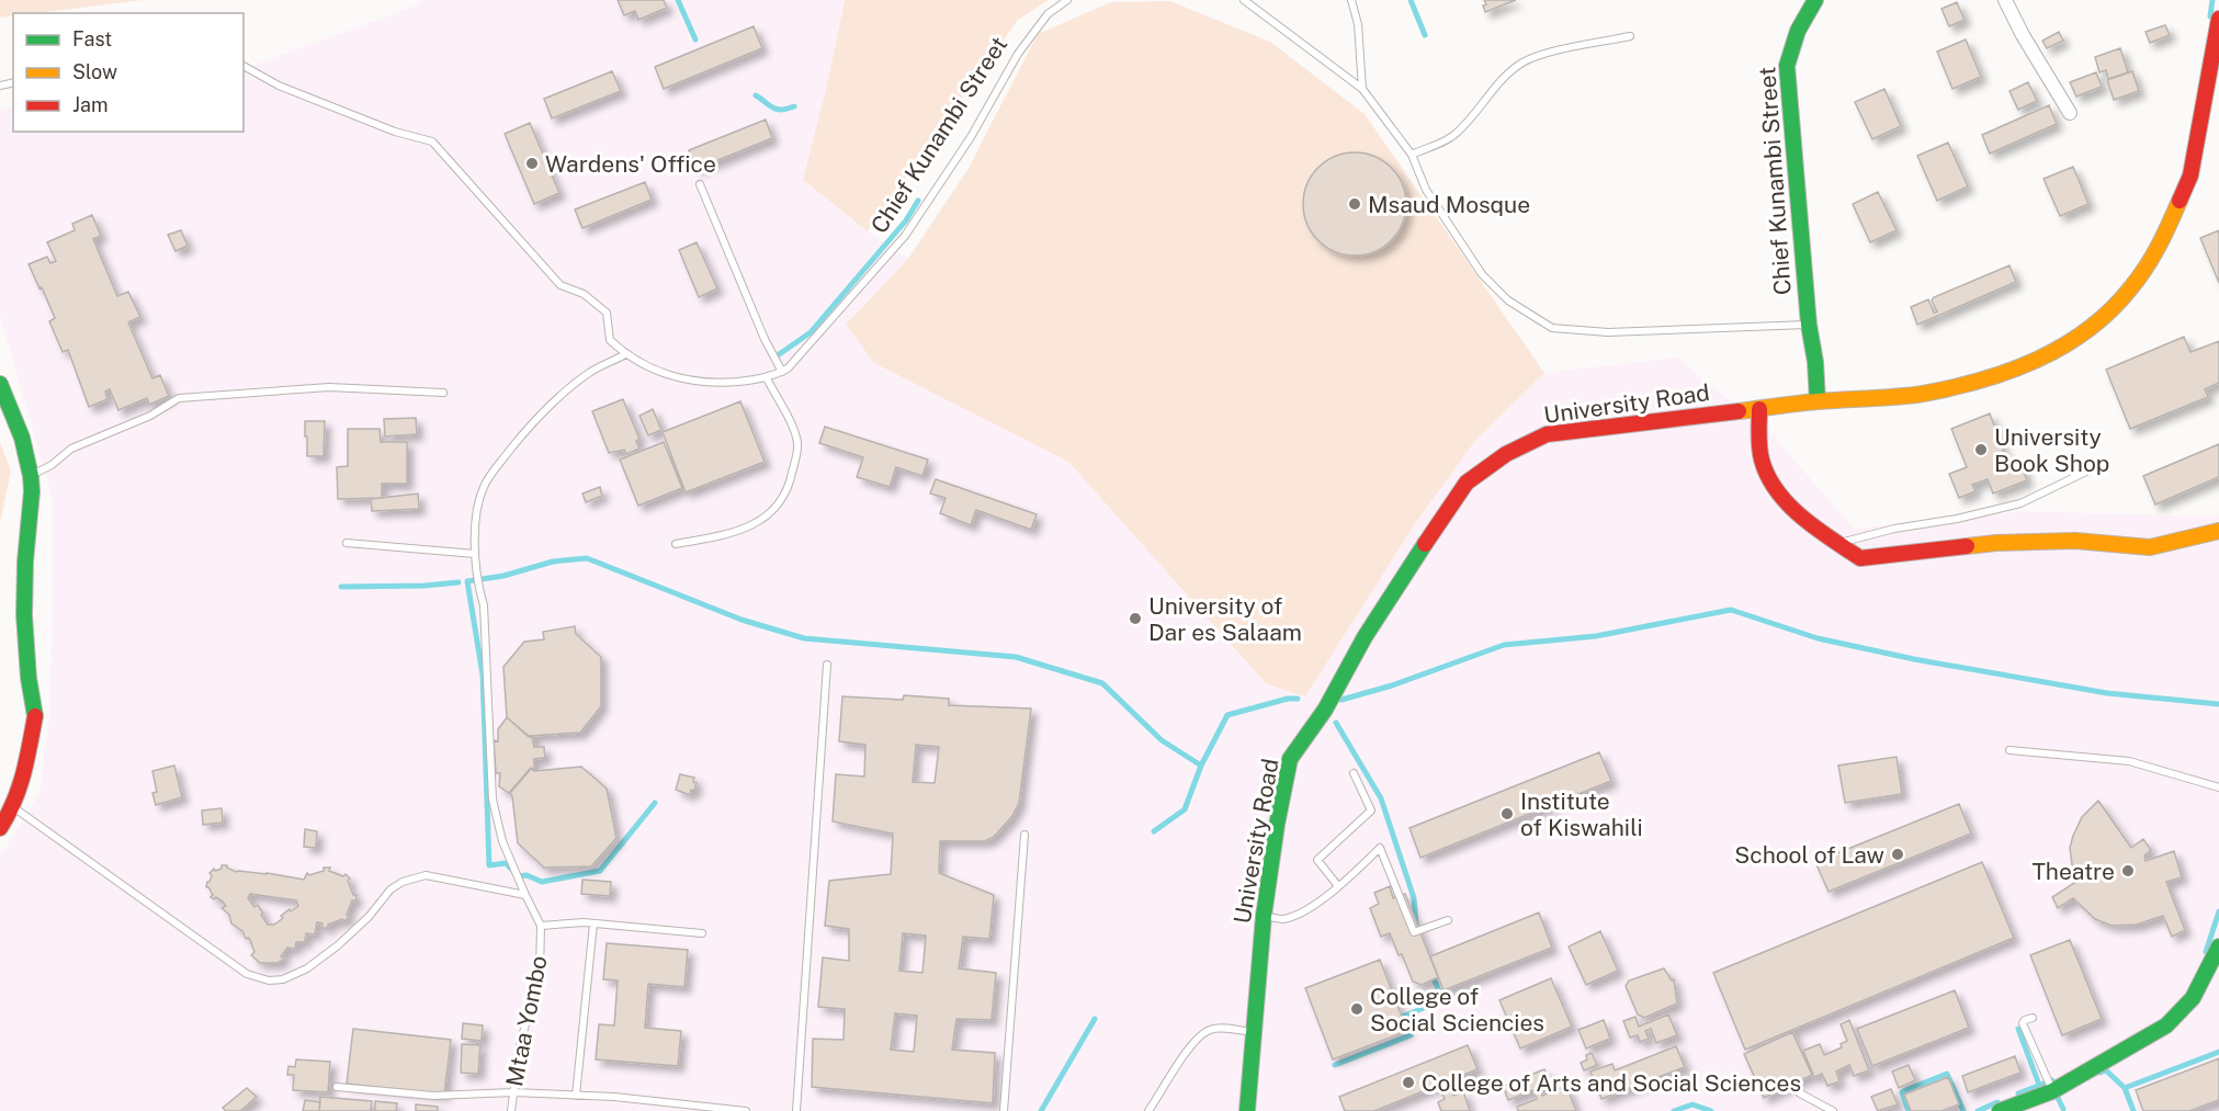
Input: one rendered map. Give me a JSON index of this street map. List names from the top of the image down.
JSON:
{
  "streets": {
    "street": ["Chief Kunambi Street", "University Road"],
    "lane": ["Mtaa Yombo"]
  },
  "crossings": [
    ["Chief Kunambi Street", "University Road"],
    ["Chief Kunambi Street", "Mtaa Yombo"]
  ],
  "places": [
    "Wardens' Office",
    "Msaud Mosque",
    "University Book Shop",
    "University of Dar es Salaam",
    "Institute of Kiswahili",
    "School of Law",
    "Theatre",
    "College of Social Sciencies",
    "College of Arts and Social Sciences"
  ],
  "legend": ["Fast", "Slow", "Jam"]
}
